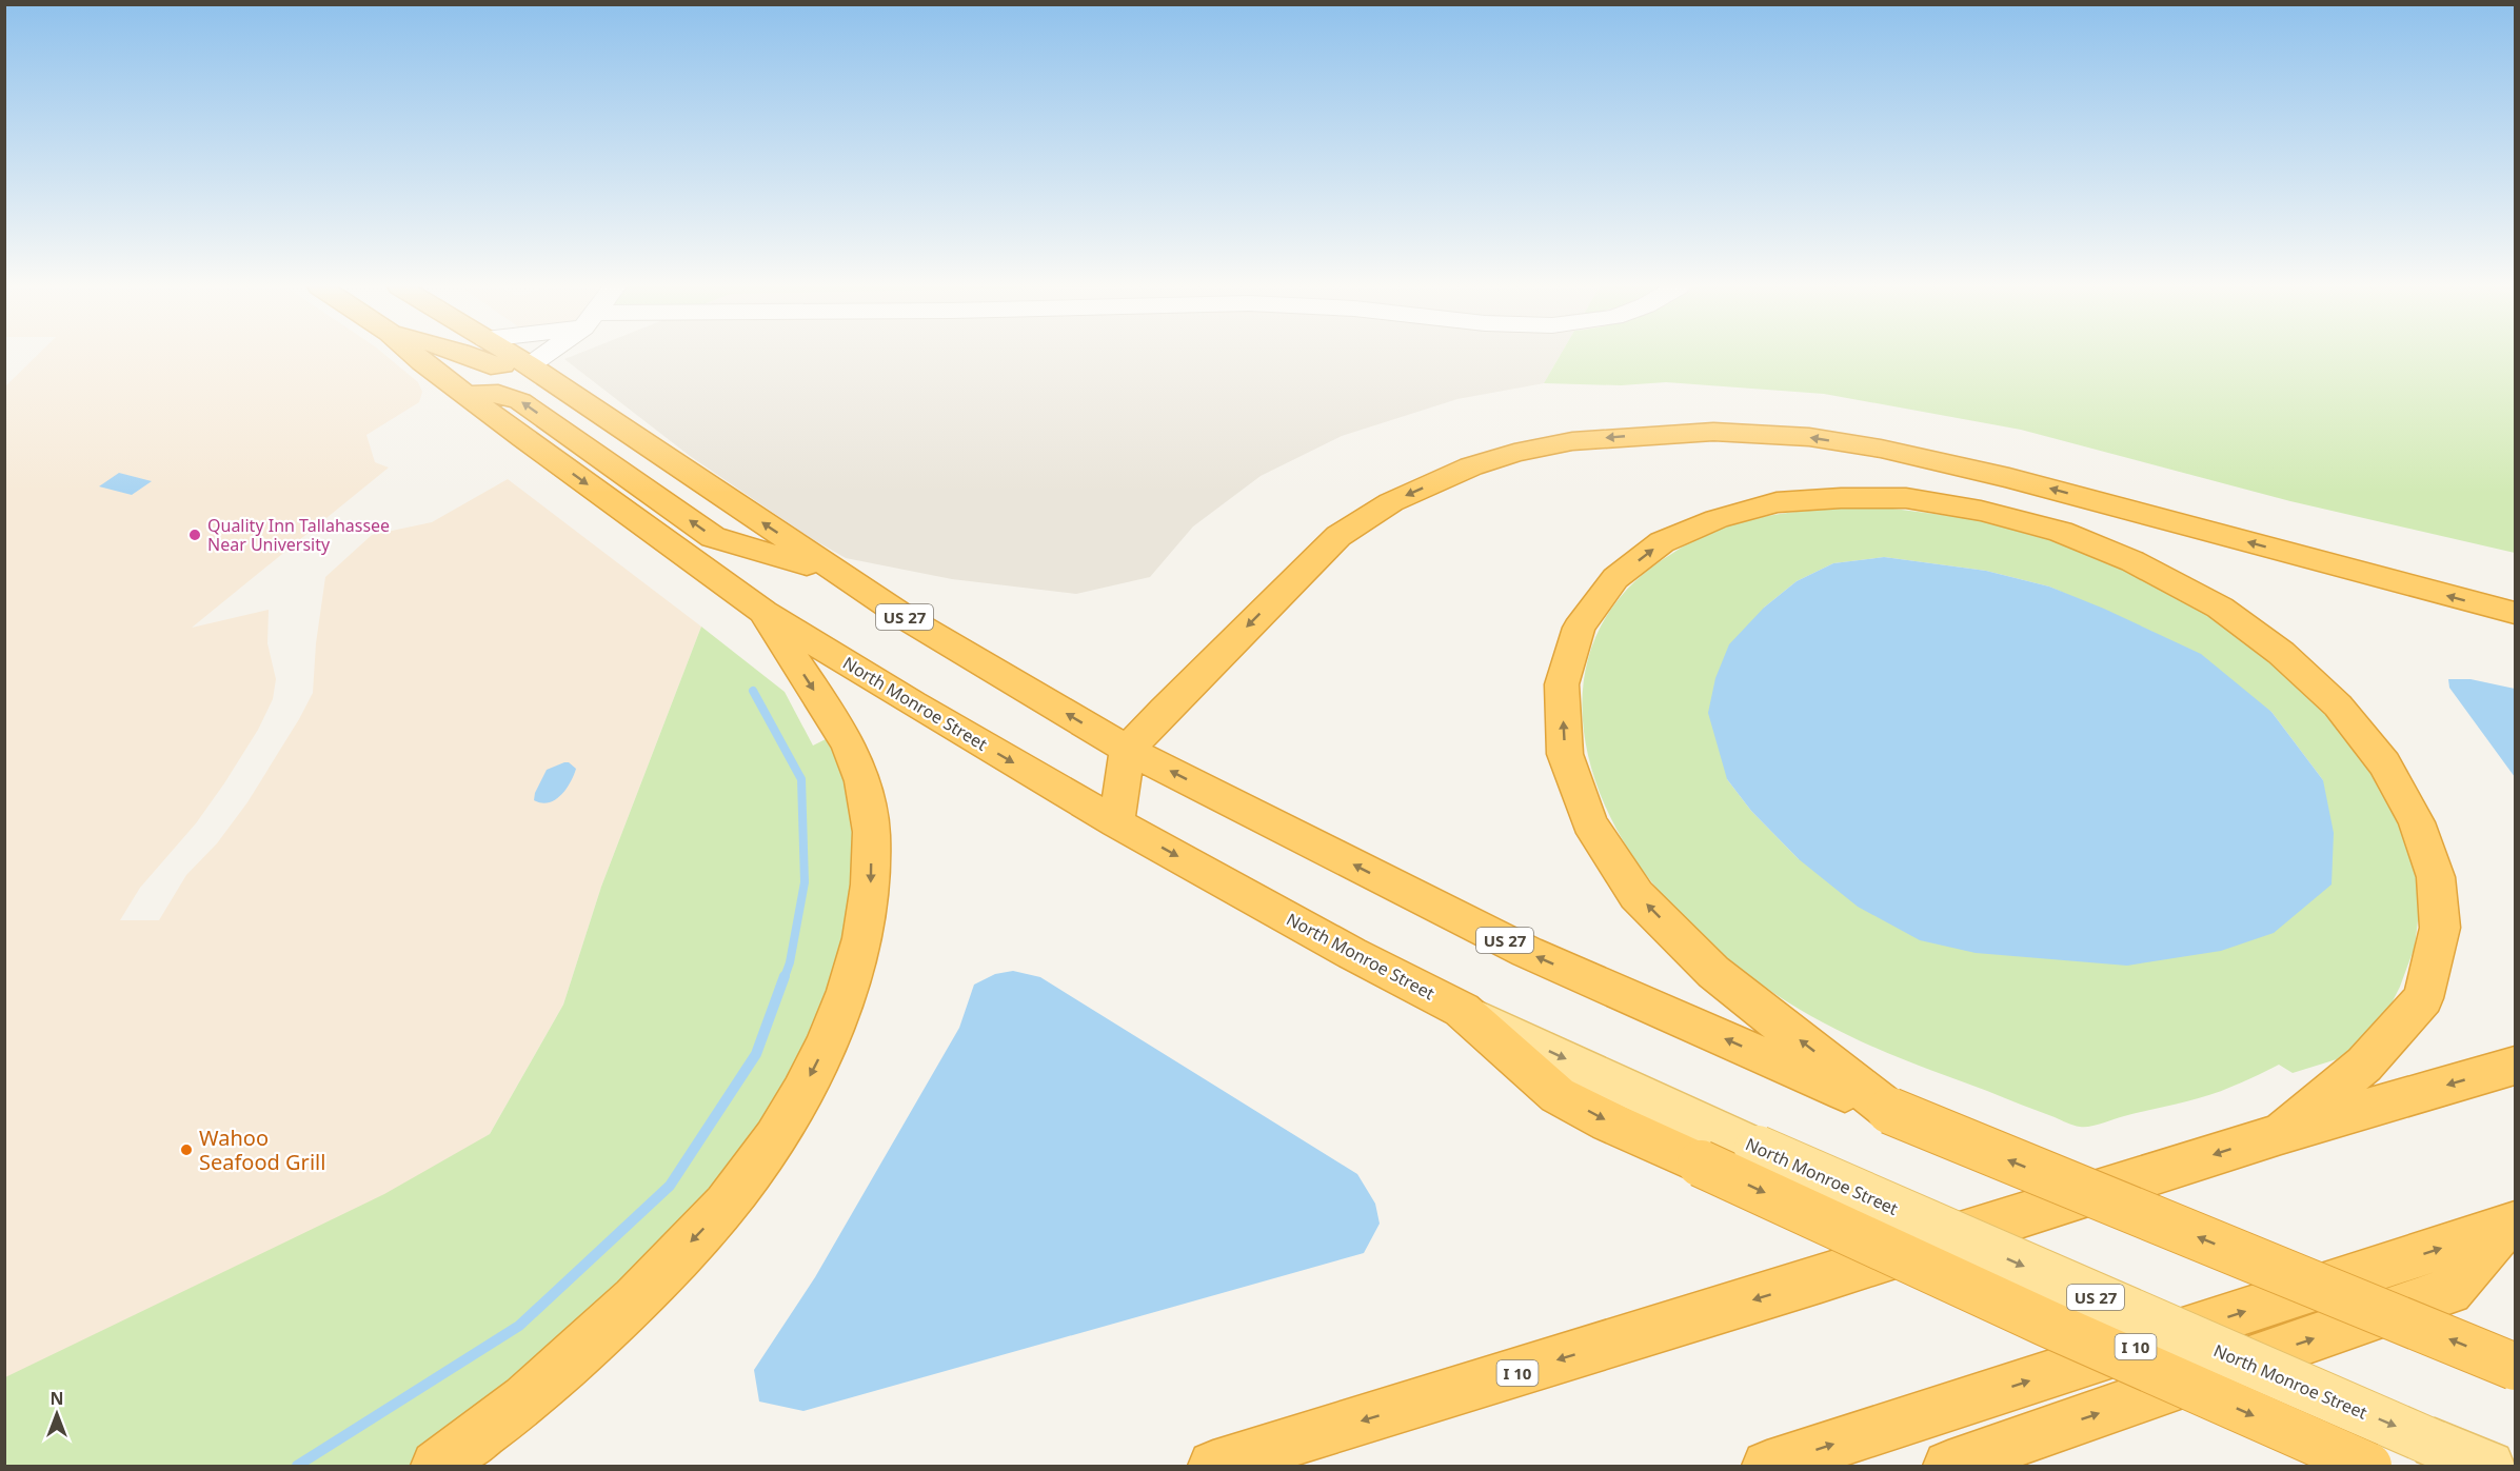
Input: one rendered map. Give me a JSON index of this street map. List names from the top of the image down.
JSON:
{
  "streets": {
    "highway": ["US 27", "North Monroe Street", "I 10"]
  },
  "places": ["Quality Inn Tallahassee Near University", "Wahoo Seafood Grill"],
  "north": "top"
}
